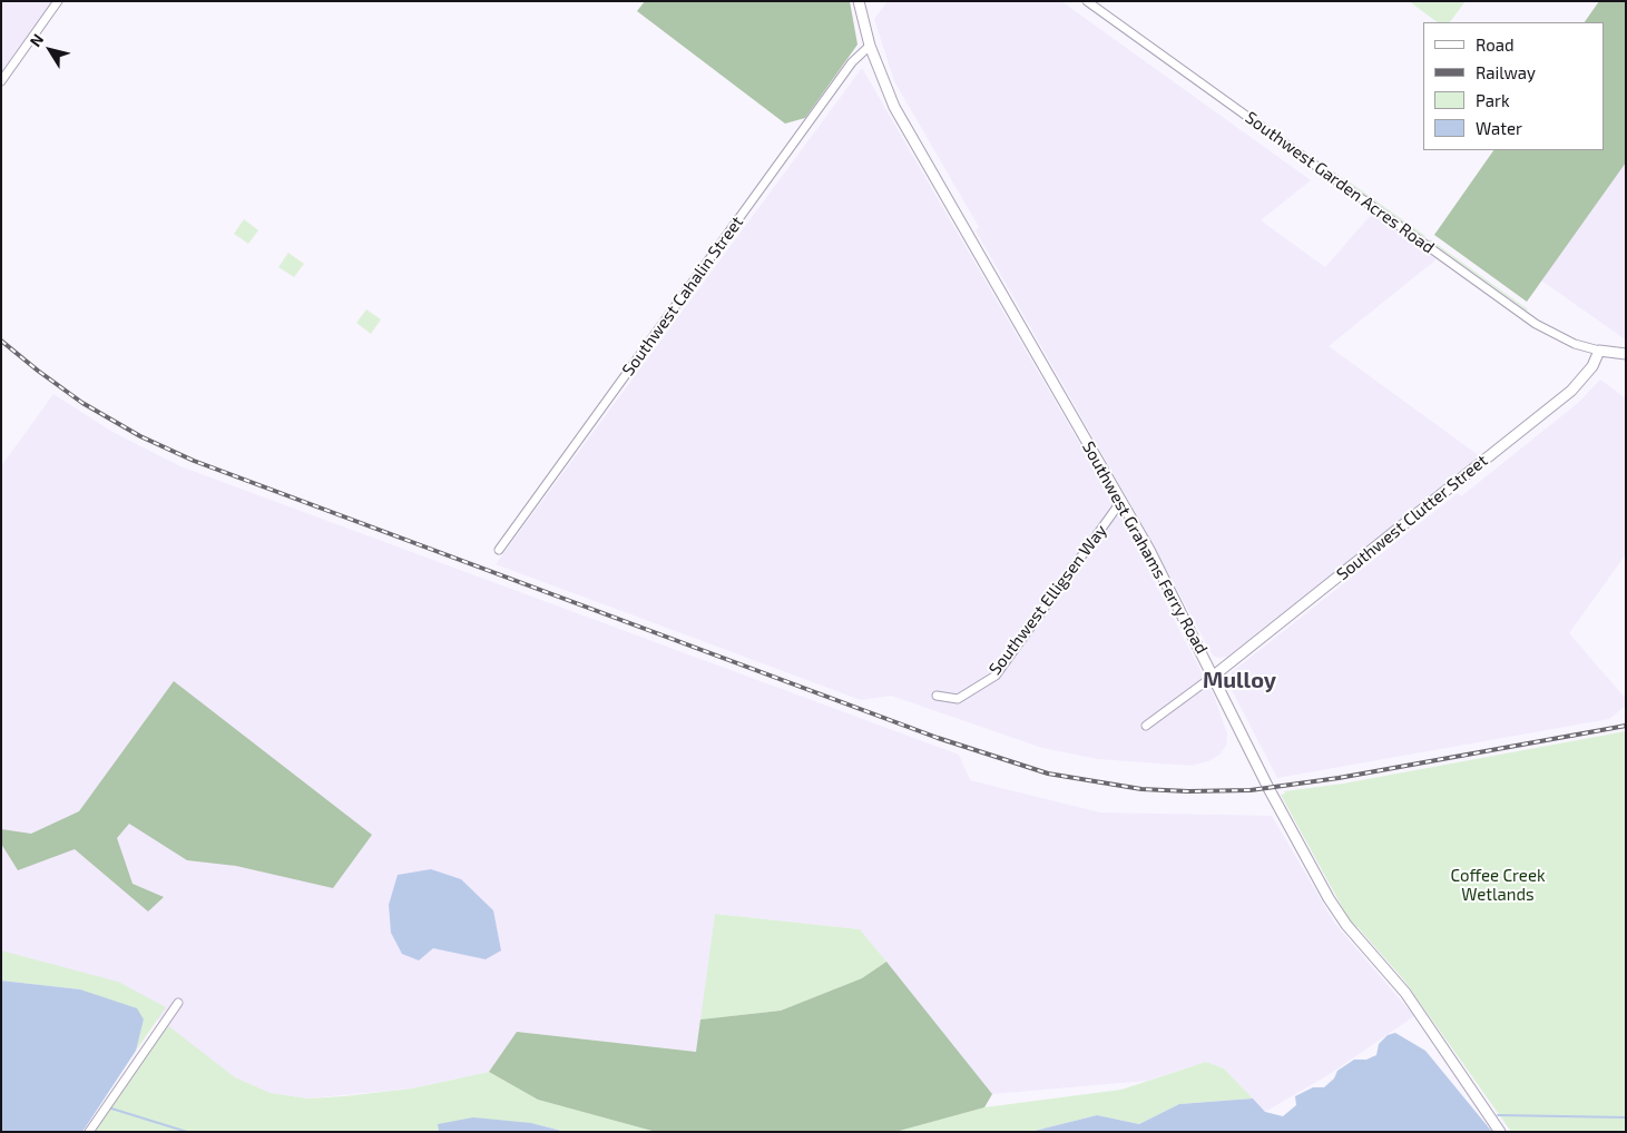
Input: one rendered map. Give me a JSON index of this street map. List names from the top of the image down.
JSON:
{
  "streets": {
    "main road": ["Southwest Clutter Street", "Southwest Grahams Ferry Road"],
    "street": ["Southwest Garden Acres Road", "Southwest Cahalin Street", "Southwest Elligsen Way"]
  },
  "crossings": [
    ["Southwest Garden Acres Road", "Southwest Clutter Street"],
    ["Southwest Cahalin Street", "Southwest Grahams Ferry Road"],
    ["Southwest Clutter Street", "Southwest Grahams Ferry Road"],
    ["Southwest Grahams Ferry Road", "Southwest Elligsen Way"]
  ],
  "districts": ["Mulloy"],
  "parks": ["Coffee Creek Wetlands"],
  "legend": [
    "Road",
    "Railway",
    "Park",
    "Water"
  ],
  "north": "top left"
}
